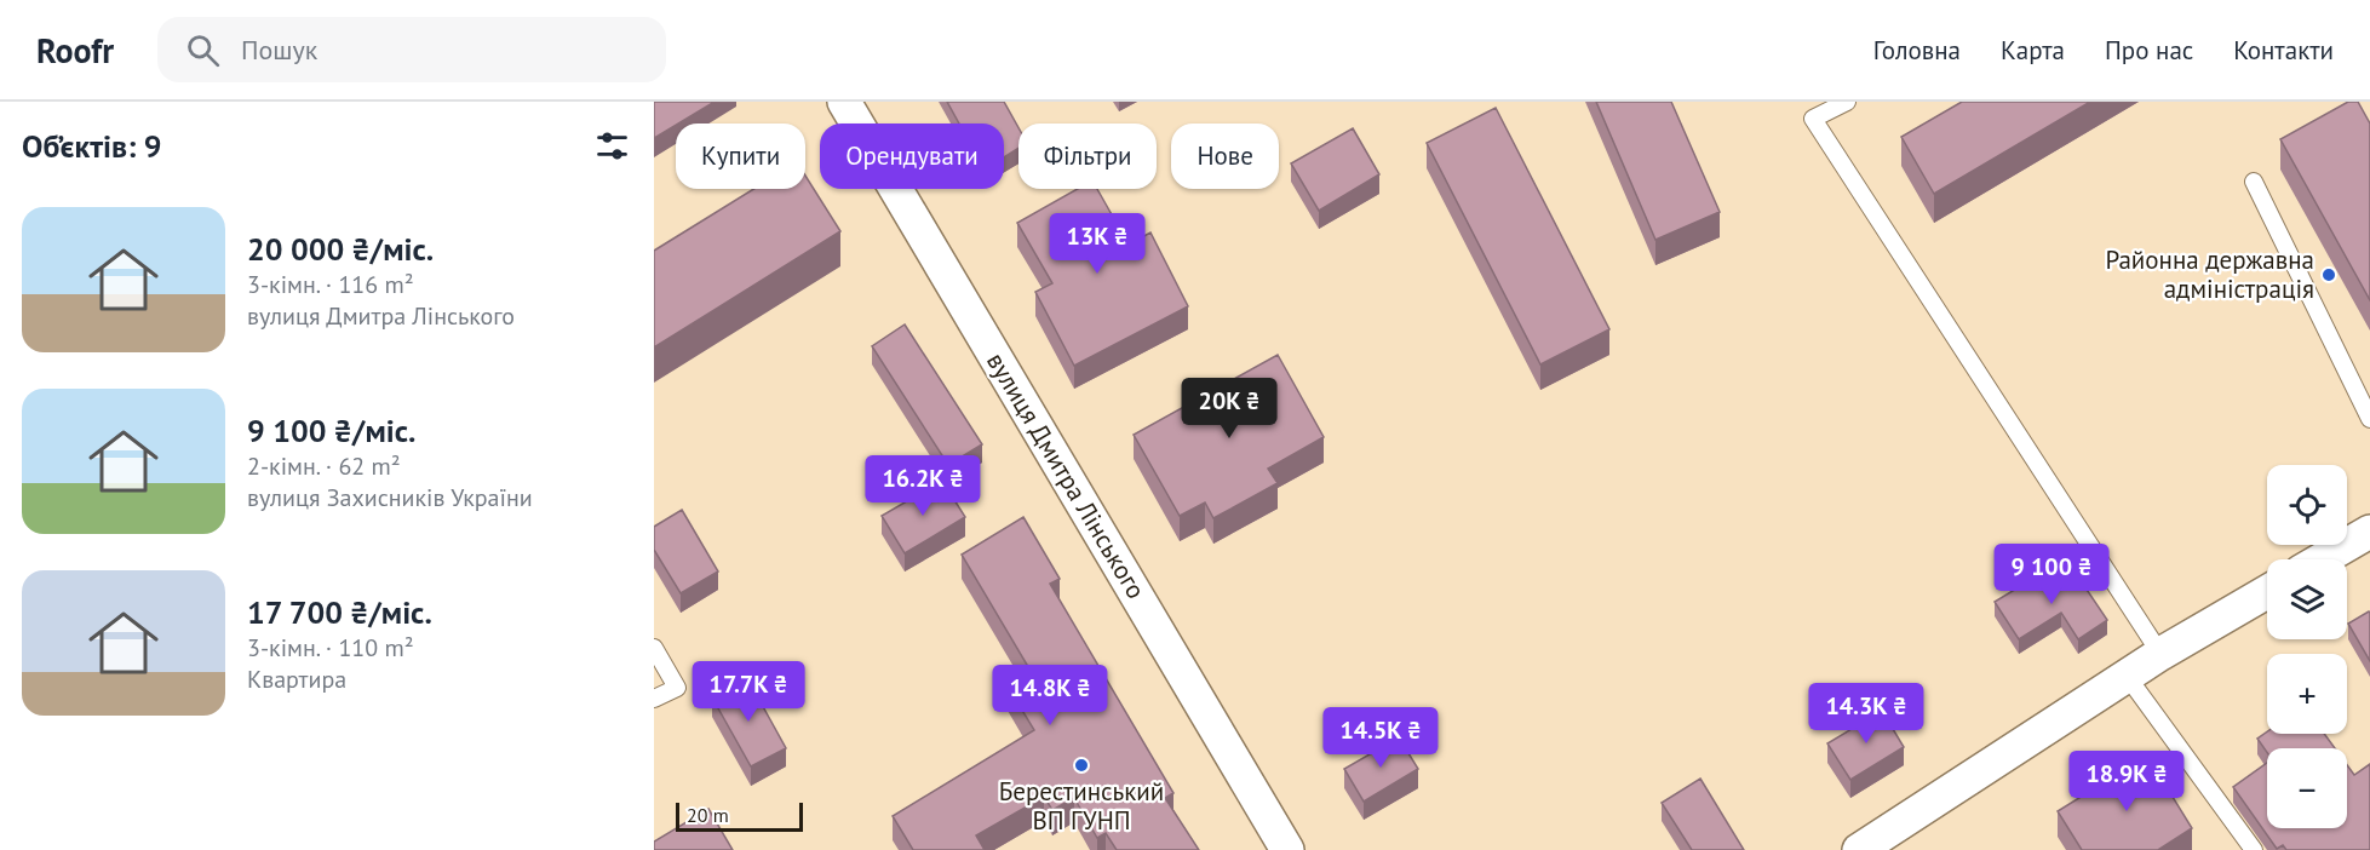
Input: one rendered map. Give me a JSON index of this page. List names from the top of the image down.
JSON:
{
  "streets": {
    "street": ["вулиця Дмитра Лінського"]
  },
  "places": ["Районна державна адміністрація", "Берестинський ВП ГУНП"],
  "scale_bar": "20 m",
  "page": {
    "header": "Roofr",
    "search": "Пошук",
    "nav": [
      "Головна",
      "Карта",
      "Про нас",
      "Контакти"
    ],
    "heading": "Об’єктів: 9",
    "chip": [
      "Купити",
      "Орендувати",
      "Фільтри",
      "Нове"
    ],
    "list": [
      {
        "name": "20 000 ₴/міс.",
        "note": "3-кімн. · 116 m² · вулиця Дмитра Лінського"
      },
      {
        "name": "9 100 ₴/міс.",
        "note": "2-кімн. · 62 m² · вулиця Захисників України"
      },
      {
        "name": "17 700 ₴/міс.",
        "note": "3-кімн. · 110 m² · Квартира"
      }
    ],
    "price": [
      "13K ₴",
      "20K ₴",
      "16.2K ₴",
      "9 100 ₴",
      "17.7K ₴",
      "14.8K ₴",
      "14.3K ₴",
      "14.5K ₴",
      "18.9K ₴"
    ],
    "map_buttons": ["+", "−"],
    "scale": "20 m"
  }
}
